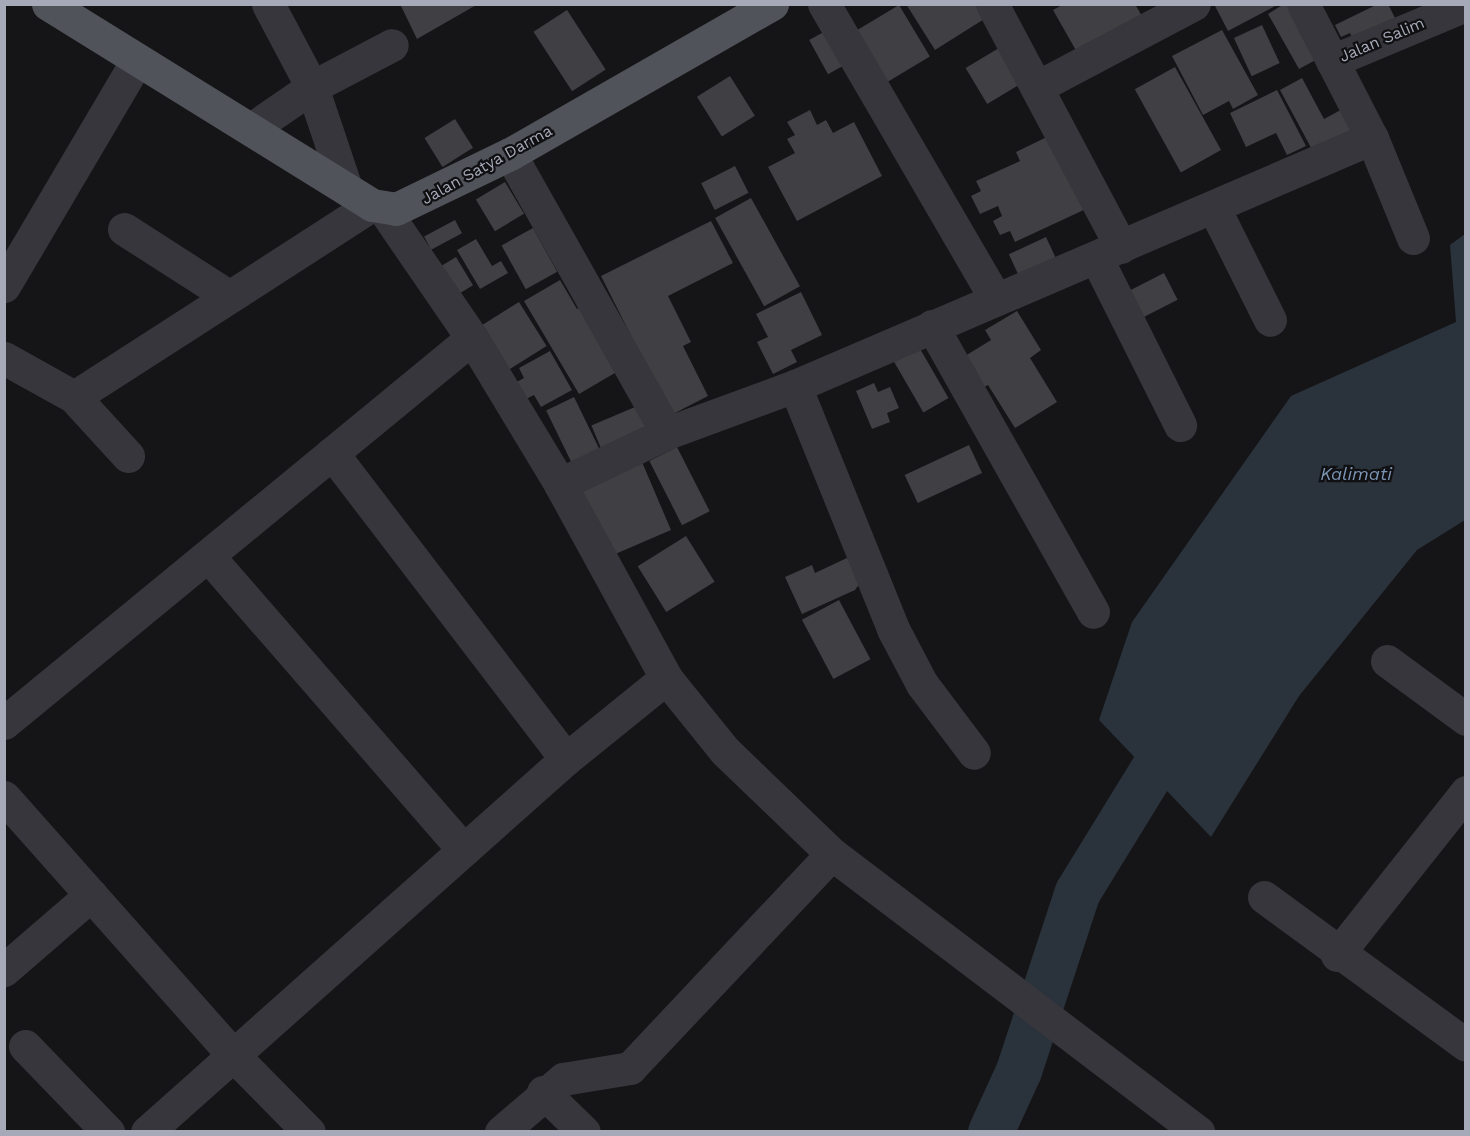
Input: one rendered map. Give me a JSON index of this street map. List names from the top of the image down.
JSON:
{
  "streets": {
    "main road": ["Jalan Satya Darma"],
    "street": ["Jalan Salim"]
  },
  "water": ["Kalimati"]
}
